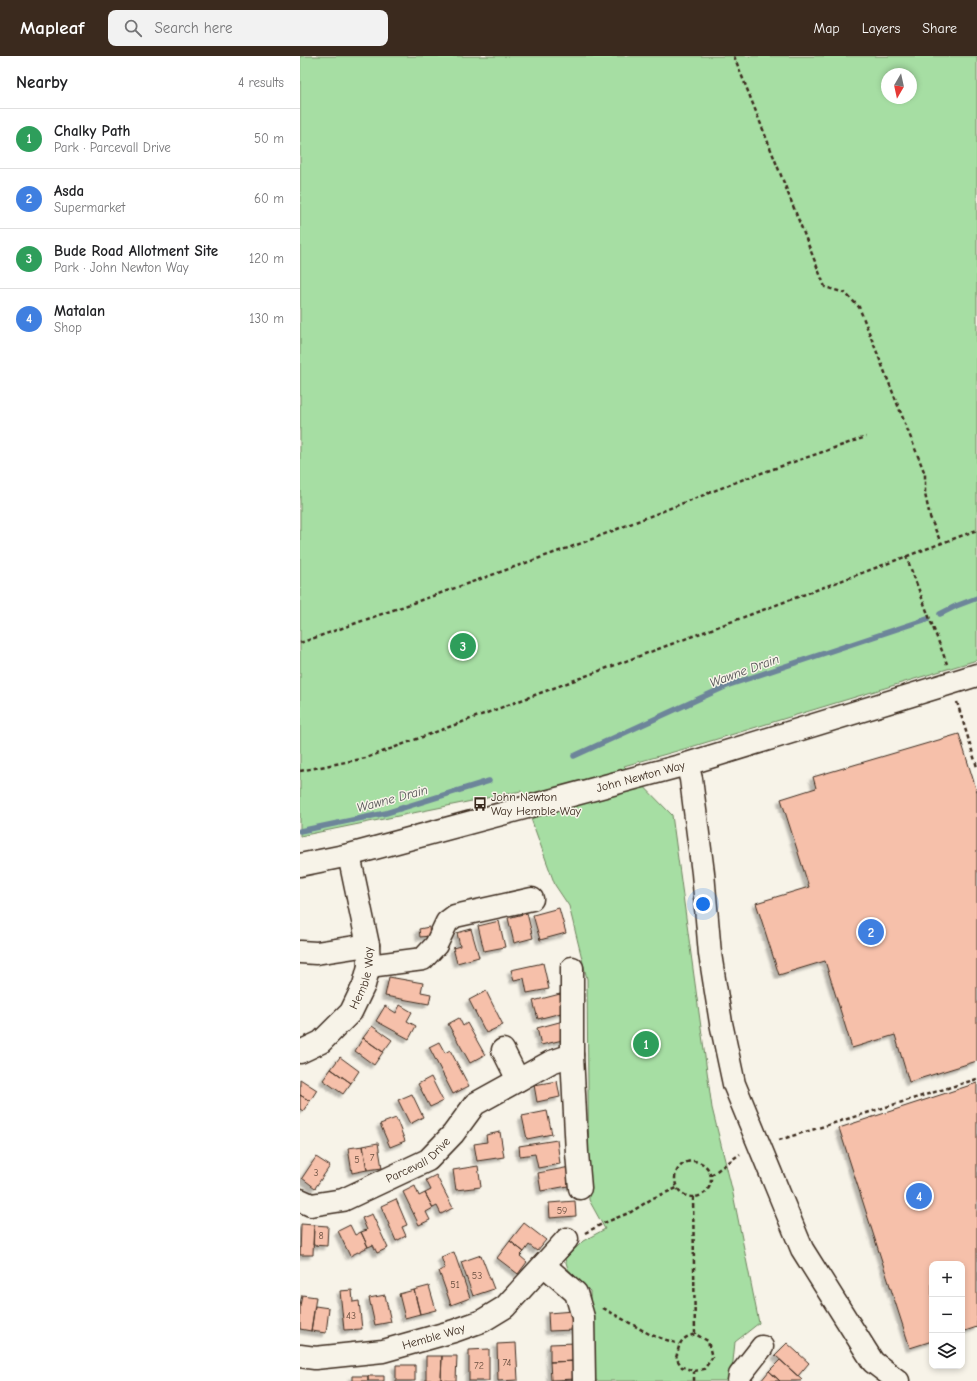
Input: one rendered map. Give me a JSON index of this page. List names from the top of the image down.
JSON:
{
  "streets": {
    "street": ["John Newton Way", "Hemble Way", "Parcevall Drive"]
  },
  "crossings": [
    ["John Newton Way", "Hemble Way"]
  ],
  "water": ["Wawne Drain"],
  "places": {
    "bus stop": ["John Newton Way Hemble Way"]
  },
  "house_numbers": [
    "7",
    "5",
    "3",
    "59",
    "8",
    "53",
    "51",
    "43",
    "74",
    "72"
  ],
  "north": "bottom",
  "page": {
    "header": "Mapleaf",
    "search": "Search here",
    "nav": ["Map", "Layers", "Share"],
    "heading": ["Nearby", "4 results"],
    "list": [
      {
        "mark": "1",
        "name": "Chalky Path",
        "note": "Park · Parcevall Drive",
        "value": "50 m"
      },
      {
        "mark": "2",
        "name": "Asda",
        "note": "Supermarket",
        "value": "60 m"
      },
      {
        "mark": "3",
        "name": "Bude Road Allotment Site",
        "note": "Park · John Newton Way",
        "value": "120 m"
      },
      {
        "mark": "4",
        "name": "Matalan",
        "note": "Shop",
        "value": "130 m"
      }
    ],
    "pins": [
      "3",
      "2",
      "1",
      "4"
    ],
    "map_buttons": ["+", "−"]
  }
}
